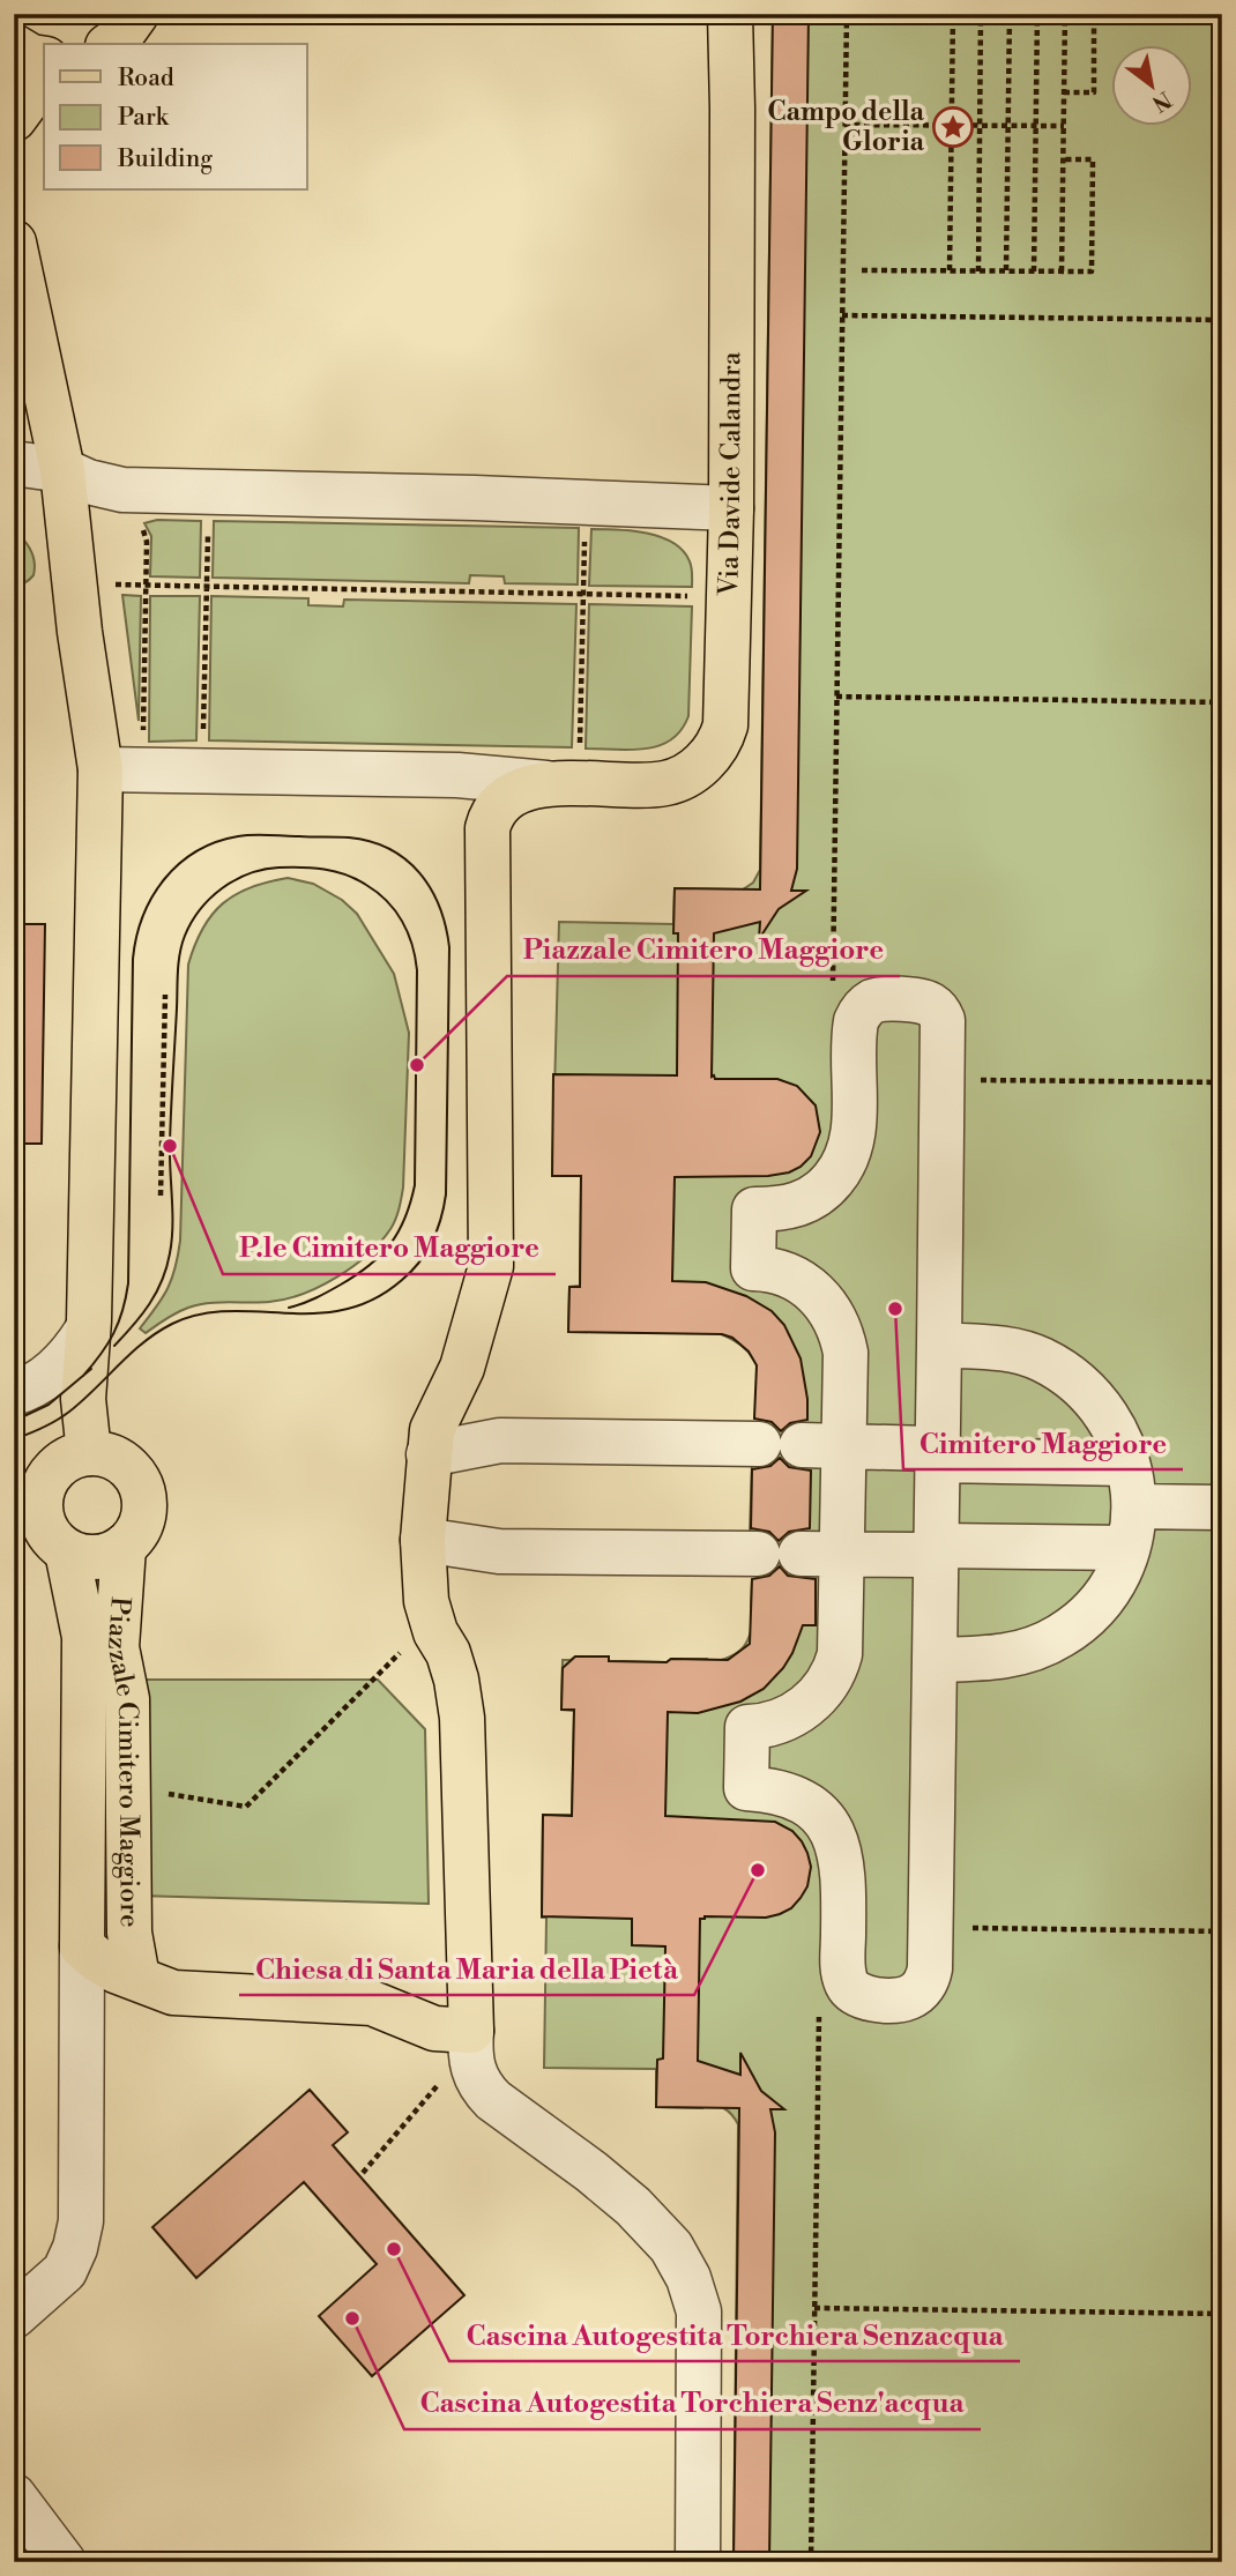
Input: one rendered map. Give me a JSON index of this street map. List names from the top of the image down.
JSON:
{
  "streets": {
    "main road": ["Via Davide Calandra", "Piazzale Cimitero Maggiore"]
  },
  "places": {
    "place": ["Campo della Gloria"],
    "other": [
      "Piazzale Cimitero Maggiore",
      "P.le Cimitero Maggiore",
      "Cimitero Maggiore",
      "Chiesa di Santa Maria della Pietà",
      "Cascina Autogestita Torchiera Senzacqua",
      "Cascina Autogestita Torchiera Senz'acqua"
    ]
  },
  "legend": ["Road", "Park", "Building"],
  "north": "bottom right"
}
